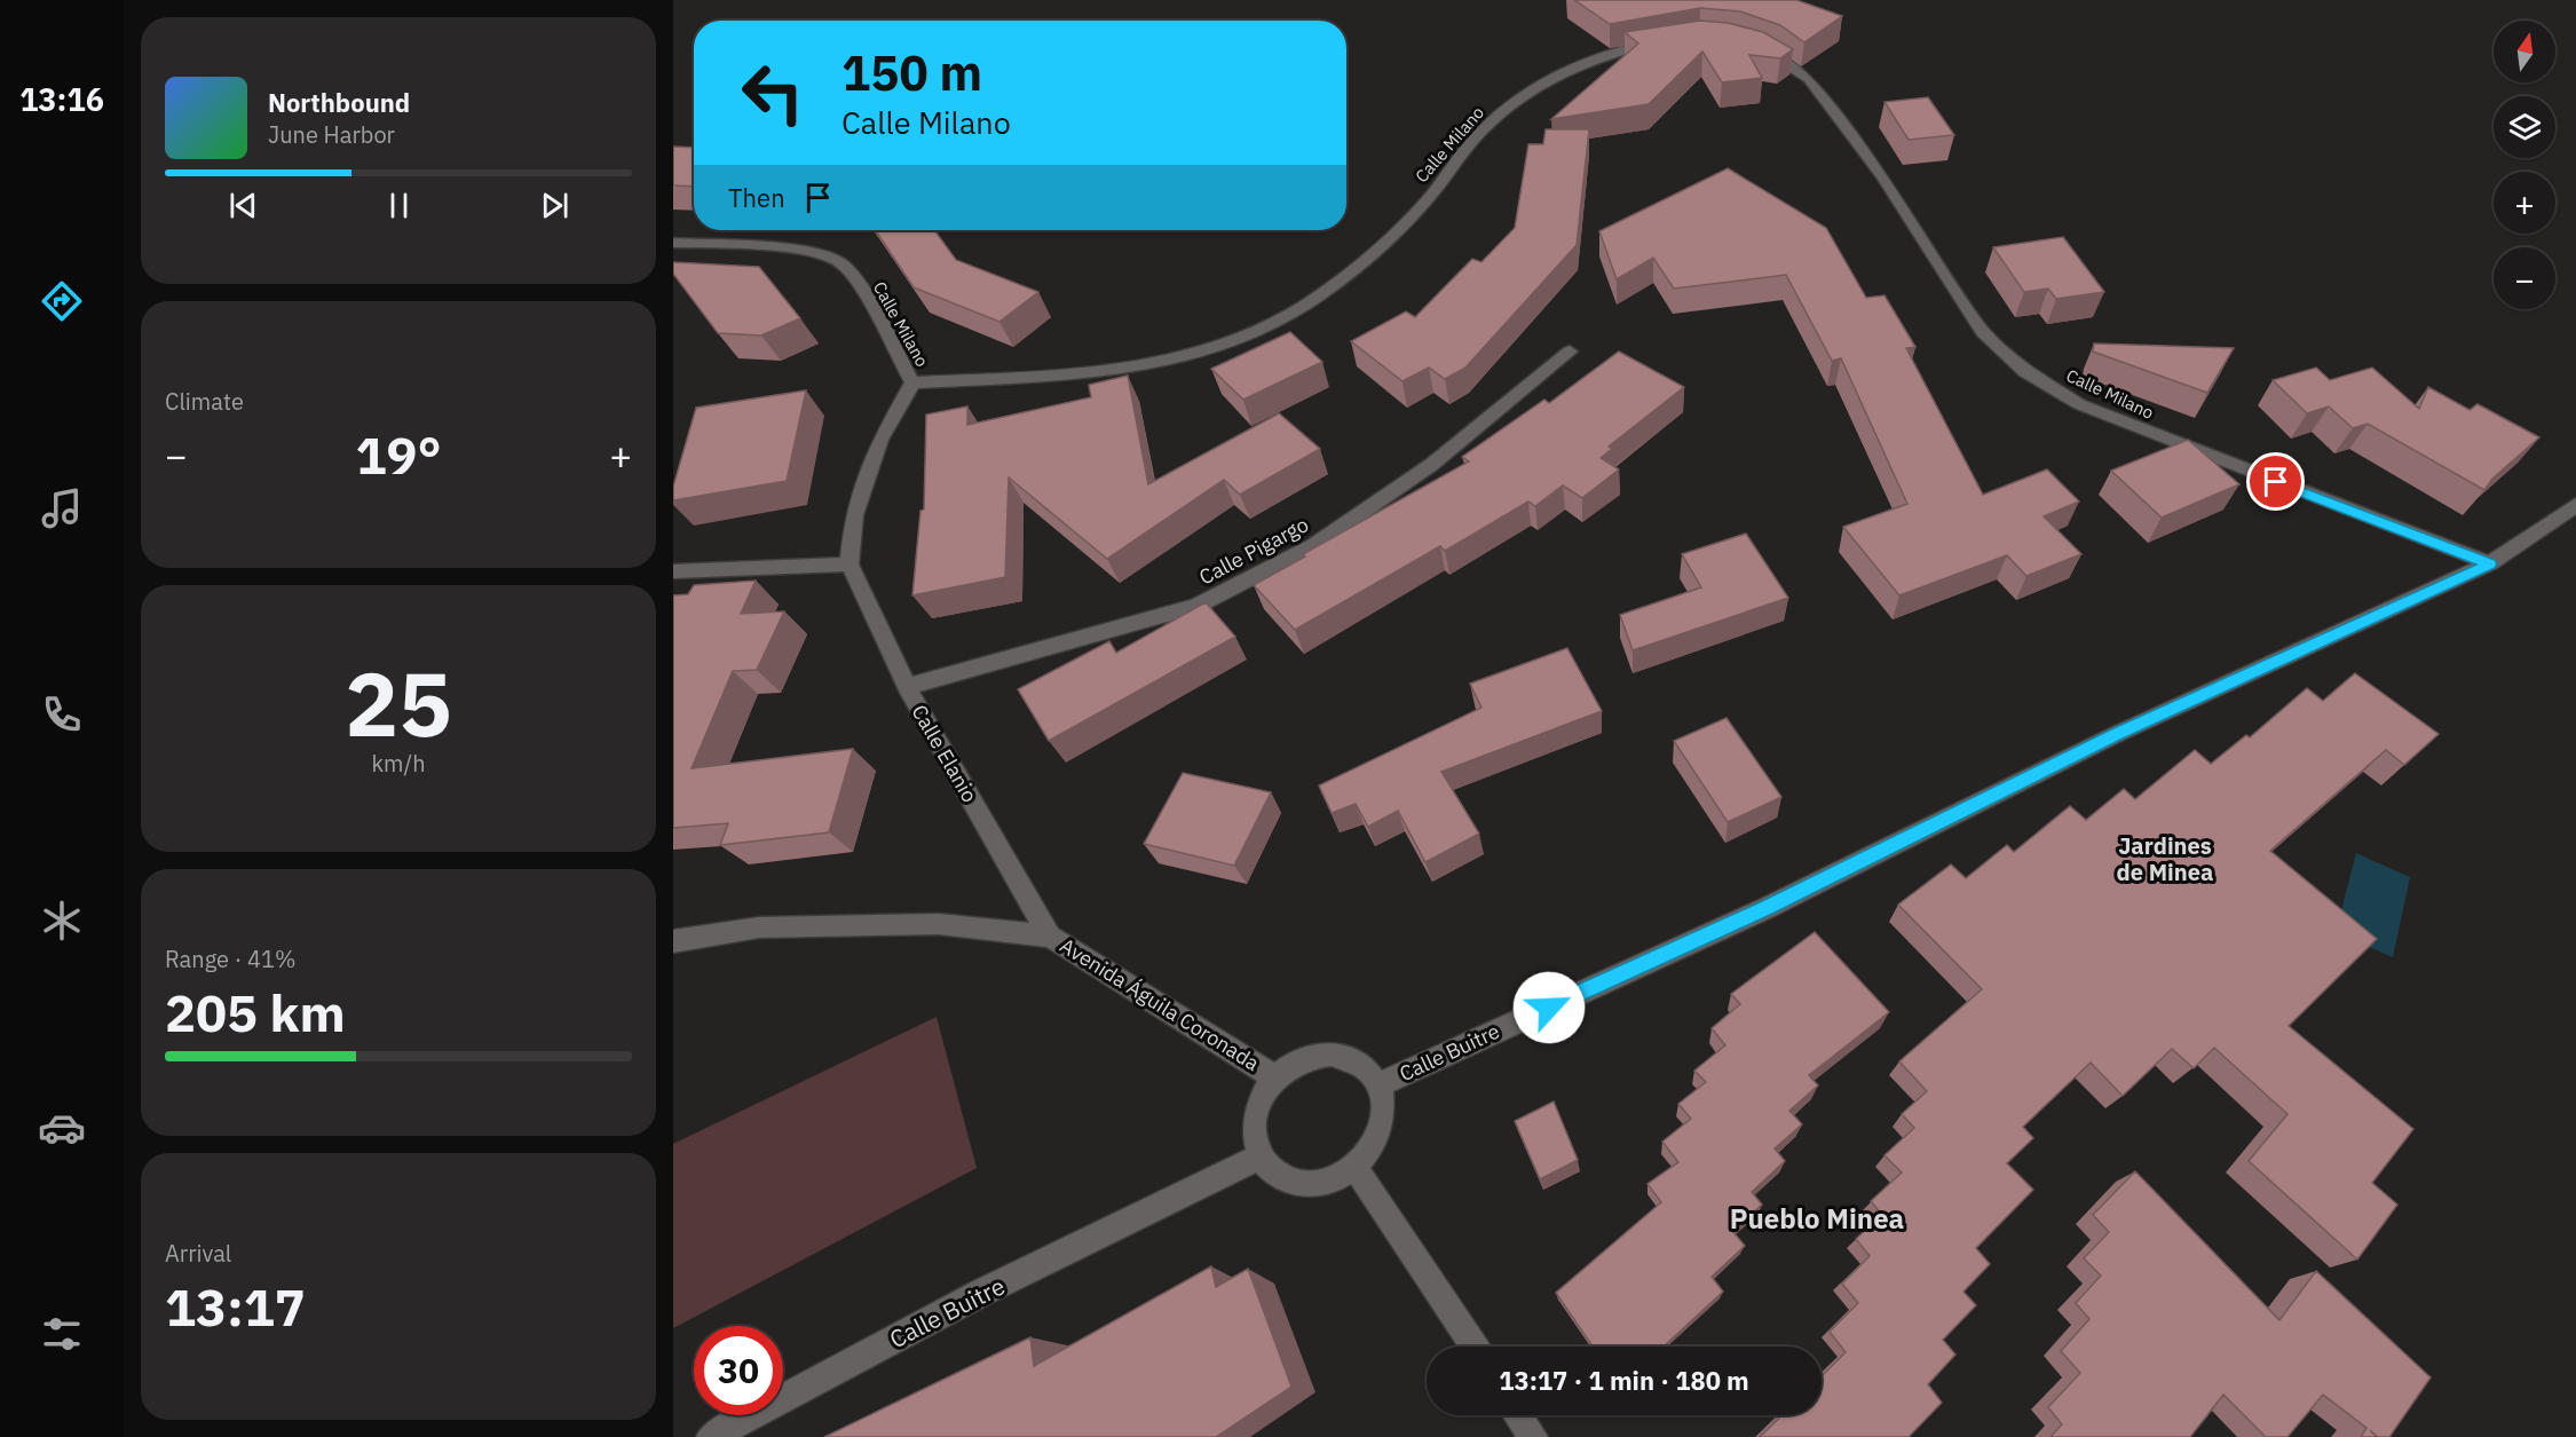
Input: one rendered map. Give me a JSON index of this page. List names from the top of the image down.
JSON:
{
  "streets": {
    "street": [
      "Calle Milano",
      "Calle Pigargo",
      "Calle Elanio",
      "Avenida Águila Coronada",
      "Calle Buitre"
    ]
  },
  "crossings": [
    ["Calle Milano", "Calle Buitre"],
    ["Calle Pigargo", "Calle Elanio"],
    ["Calle Elanio", "Avenida Águila Coronada"],
    ["Avenida Águila Coronada", "Calle Buitre"]
  ],
  "districts": ["Jardines de Minea", "Pueblo Minea"],
  "north": "top",
  "page": {
    "tabs": "13:16",
    "map_buttons": ["+", "−"],
    "turn": ["150 m", "Calle Milano"],
    "song": ["Northbound", "June Harbor"],
    "then": "Then",
    "tile": [
      "Climate",
      ["25", "km/h"],
      ["Range · 41%", "205 km"],
      ["Arrival", "13:17"]
    ],
    "heat": ["−", "19°", "+"],
    "limit": "30",
    "trip": "13:17 · 1 min · 180 m"
  }
}
